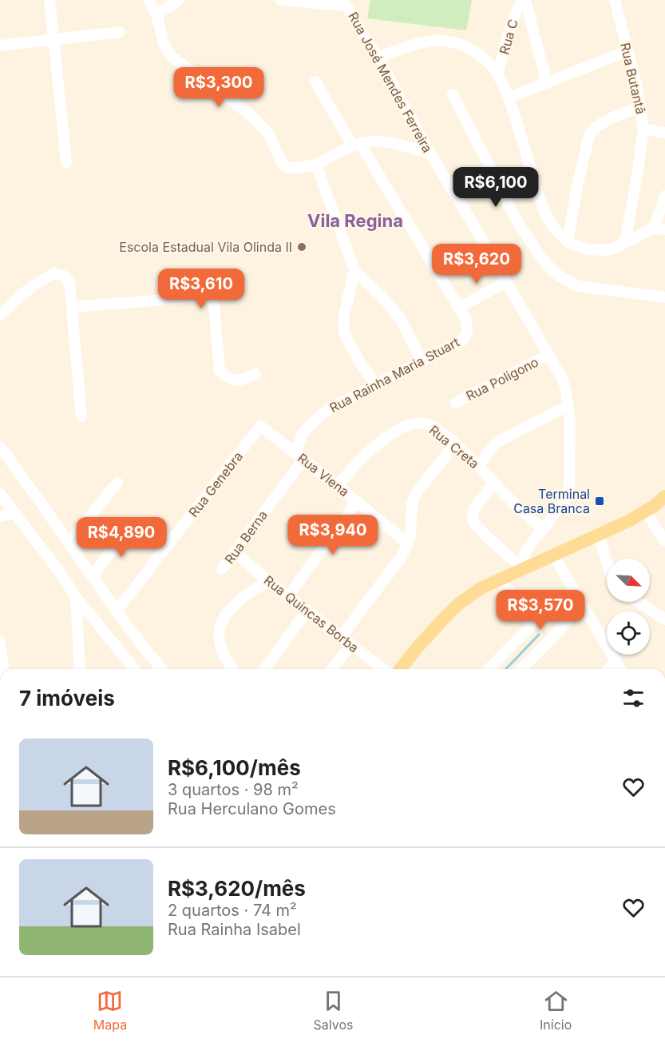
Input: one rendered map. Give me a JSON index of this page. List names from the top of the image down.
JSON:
{
  "streets": {
    "street": [
      "Rua C",
      "Rua Butantã",
      "Rua José Mendes Ferreira",
      "Rua Rainha Maria Stuart",
      "Rua Poligono",
      "Rua Creta",
      "Rua Viena",
      "Rua Genebra",
      "Rua Berna",
      "Rua Quincas Borba"
    ]
  },
  "crossings": [
    ["Rua José Mendes Ferreira", "Rua Poligono"],
    ["Rua José Mendes Ferreira", "Rua Creta"],
    ["Rua Rainha Maria Stuart", "Rua Viena"],
    ["Rua Rainha Maria Stuart", "Rua Berna"],
    ["Rua Creta", "Rua Viena"],
    ["Rua Viena", "Rua Genebra"],
    ["Rua Viena", "Rua Berna"],
    ["Rua Berna", "Rua Quincas Borba"]
  ],
  "districts": ["Vila Regina"],
  "places": {
    "other": ["Escola Estadual Vila Olinda II"],
    "transit": ["Terminal Casa Branca"]
  },
  "north": "bottom right",
  "page": {
    "price": [
      "R$3,300",
      "R$6,100",
      "R$3,620",
      "R$3,610",
      "R$3,940",
      "R$4,890",
      "R$3,570"
    ],
    "heading": "7 imóveis",
    "list": [
      {
        "name": "R$6,100/mês",
        "note": "3 quartos · 98 m² · Rua Herculano Gomes"
      },
      {
        "name": "R$3,620/mês",
        "note": "2 quartos · 74 m² · Rua Rainha Isabel"
      }
    ],
    "tabs": ["Mapa", "Salvos", "Início"]
  }
}
